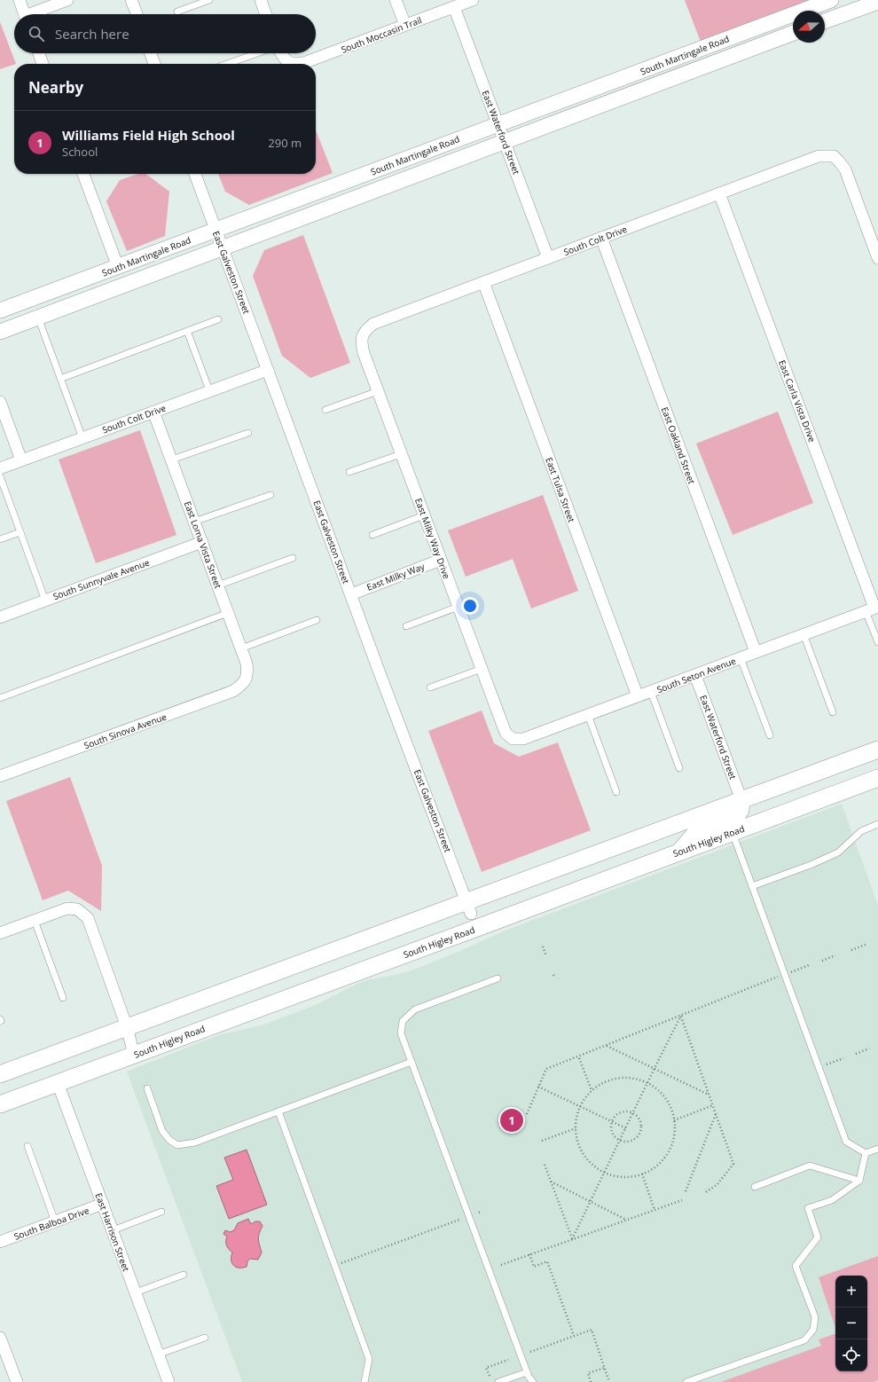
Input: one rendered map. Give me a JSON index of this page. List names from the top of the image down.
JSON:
{
  "streets": {
    "main road": ["South Higley Road"],
    "street": [
      "South Moccasin Trail",
      "South Martingale Road",
      "East Waterford Street",
      "South Colt Drive",
      "East Galveston Street",
      "East Carla Vista Drive",
      "East Oakland Street",
      "East Tulsa Street",
      "East Milky Way Drive",
      "East Loma Vista Street",
      "East Milky Way",
      "South Sunnyvale Avenue",
      "South Seton Avenue",
      "South Sinova Avenue",
      "South Balboa Drive",
      "East Harrison Street"
    ]
  },
  "crossings": [
    ["South Moccasin Trail", "East Waterford Street"],
    ["South Martingale Road", "East Waterford Street"],
    ["South Martingale Road", "East Galveston Street"],
    ["East Waterford Street", "South Colt Drive"],
    ["East Waterford Street", "South Seton Avenue"],
    ["South Colt Drive", "East Galveston Street"],
    ["South Colt Drive", "East Carla Vista Drive"],
    ["South Colt Drive", "East Oakland Street"],
    ["South Colt Drive", "East Tulsa Street"],
    ["South Colt Drive", "East Milky Way Drive"],
    ["South Colt Drive", "East Loma Vista Street"],
    ["East Galveston Street", "East Milky Way"],
    ["East Carla Vista Drive", "South Seton Avenue"],
    ["East Oakland Street", "South Seton Avenue"],
    ["East Tulsa Street", "South Seton Avenue"],
    ["East Milky Way Drive", "East Milky Way"],
    ["East Milky Way Drive", "South Seton Avenue"],
    ["East Loma Vista Street", "South Sunnyvale Avenue"],
    ["East Loma Vista Street", "South Sinova Avenue"],
    ["South Higley Road", "East Harrison Street"],
    ["South Balboa Drive", "East Harrison Street"]
  ],
  "north": "left",
  "page": {
    "search": "Search here",
    "heading": "Nearby",
    "list": [
      {
        "mark": "1",
        "name": "Williams Field High School",
        "note": "School",
        "value": "290 m"
      }
    ],
    "pins": "1",
    "map_buttons": ["+", "−"]
  }
}
